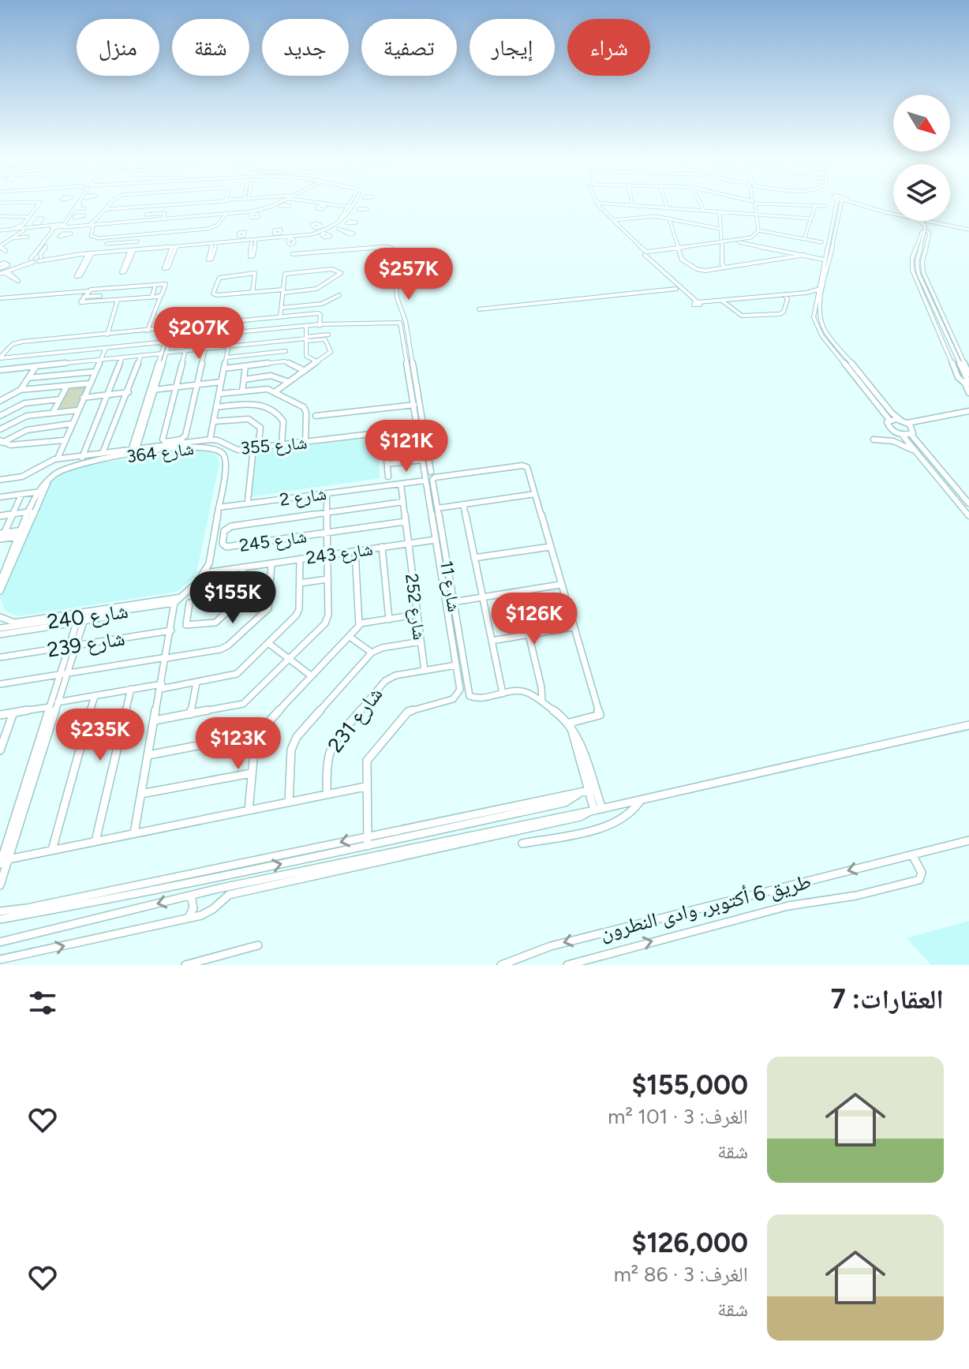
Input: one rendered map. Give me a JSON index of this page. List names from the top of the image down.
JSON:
{
  "streets": {
    "street": [
      "شارع 355",
      "شارع 364",
      "شارع 2",
      "شارع 245",
      "شارع 243",
      "شارع 11",
      "شارع 252",
      "شارع 240",
      "شارع 239",
      "شارع 231",
      "طريق 6 أكتوبر, وادى النطرون"
    ]
  },
  "crossings": [
    ["شارع 355", "شارع 364"],
    ["شارع 364", "شارع 2"],
    ["شارع 364", "شارع 243"],
    ["شارع 2", "شارع 11"],
    ["شارع 2", "شارع 252"],
    ["شارع 245", "شارع 252"],
    ["شارع 243", "شارع 11"],
    ["شارع 243", "شارع 252"],
    ["شارع 11", "شارع 231"],
    ["شارع 252", "شارع 231"]
  ],
  "north": "bottom right",
  "page": {
    "chip": [
      "شراء",
      "إيجار",
      "تصفية",
      "جديد",
      "شقة",
      "منزل"
    ],
    "price": [
      "$257K",
      "$207K",
      "$121K",
      "$155K",
      "$126K",
      "$235K",
      "$123K"
    ],
    "heading": "العقارات: 7",
    "list": [
      {
        "name": "$155,000",
        "note": "الغرف: 3 · 101 m² · شقة"
      },
      {
        "name": "$126,000",
        "note": "الغرف: 3 · 86 m² · شقة"
      }
    ]
  }
}
